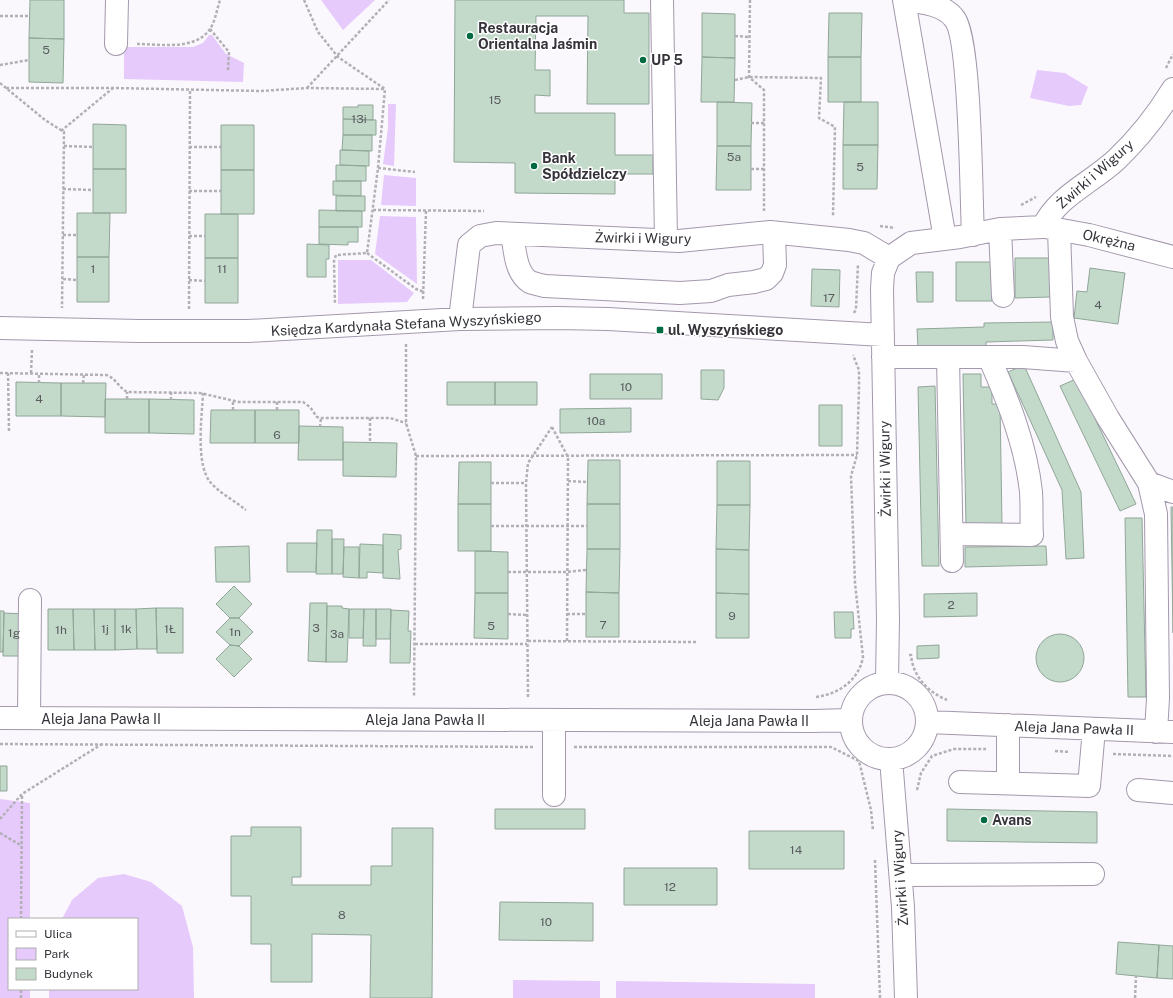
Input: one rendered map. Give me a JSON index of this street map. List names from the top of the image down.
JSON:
{
  "streets": {
    "street": [
      "Żwirki i Wigury",
      "Okrężna",
      "Księdza Kardynała Stefana Wyszyńskiego",
      "Aleja Jana Pawła II"
    ]
  },
  "crossings": [
    ["Żwirki i Wigury", "Okrężna"],
    ["Żwirki i Wigury", "Księdza Kardynała Stefana Wyszyńskiego"],
    ["Żwirki i Wigury", "Aleja Jana Pawła II"]
  ],
  "places": {
    "other": [
      "Restauracja Orientalna Jaśmin",
      "UP 5",
      "Bank Spółdzielczy",
      "Avans"
    ],
    "transit": ["ul. Wyszyńskiego"]
  },
  "house_numbers": [
    "5",
    "15",
    "13i",
    "5a",
    "5",
    "1",
    "11",
    "17",
    "4",
    "10",
    "4",
    "10a",
    "6",
    "2",
    "9",
    "7",
    "5",
    "3",
    "1j",
    "1k",
    "1Ł",
    "1h",
    "1n",
    "1g",
    "3a",
    "14",
    "12",
    "8",
    "10"
  ],
  "legend": ["Ulica", "Park", "Budynek"]
}
